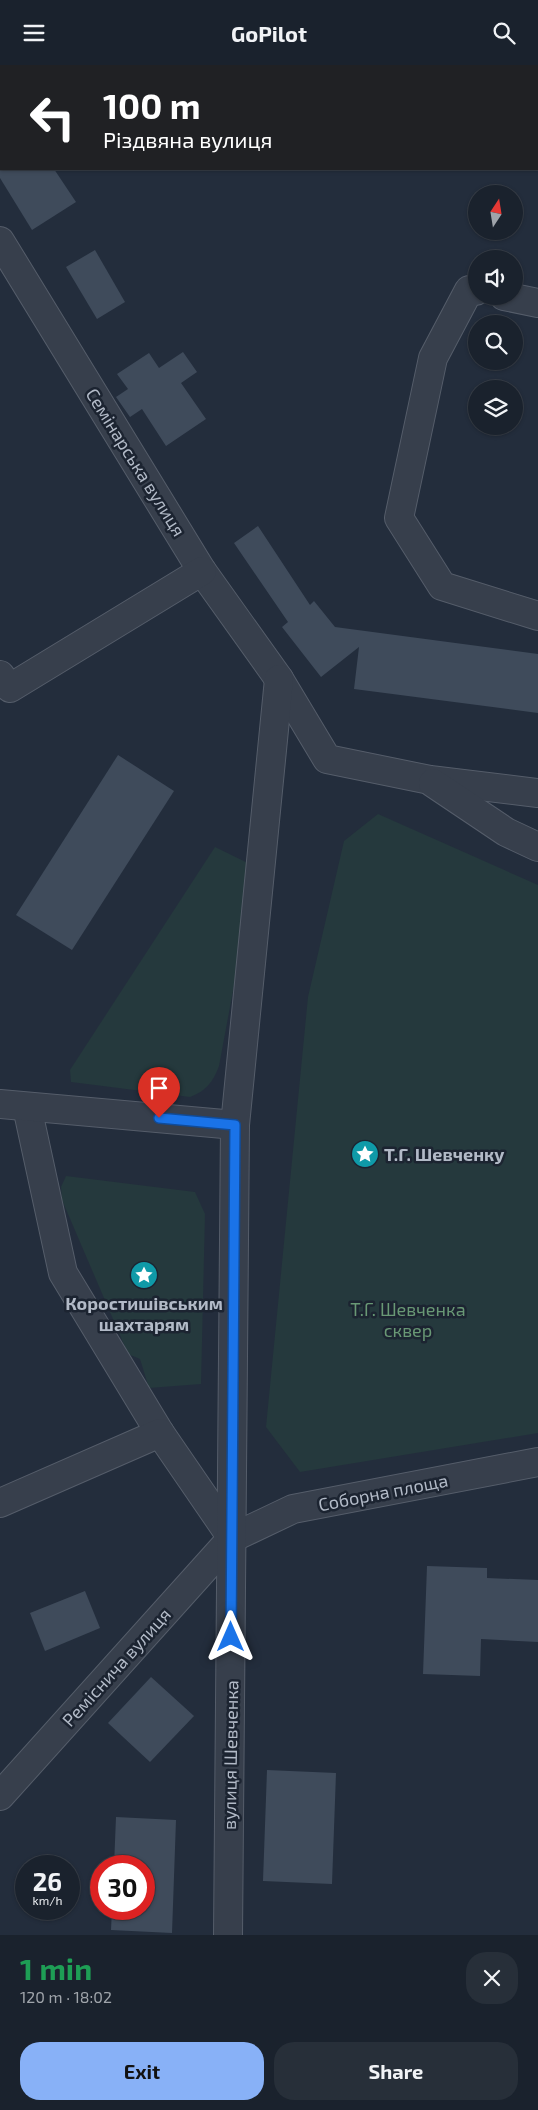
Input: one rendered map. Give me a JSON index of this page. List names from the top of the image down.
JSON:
{
  "streets": {
    "street": [
      "Семінарська вулиця",
      "Соборна площа",
      "Реміснича вулиця",
      "вулиця Шевченка"
    ]
  },
  "crossings": [
    ["Семінарська вулиця", "вулиця Шевченка"],
    ["Соборна площа", "Реміснича вулиця"],
    ["Соборна площа", "вулиця Шевченка"],
    ["Реміснича вулиця", "вулиця Шевченка"]
  ],
  "parks": ["Т.Г. Шевченка сквер"],
  "places": {
    "place": ["Т.Г. Шевченку", "Коростишівським шахтарям"]
  },
  "north": "top",
  "page": {
    "header": "GoPilot",
    "turn": ["100 m", "Різдвяна вулиця"],
    "speed": "26 km/h",
    "limit": "30",
    "heading": ["1 min", "120 m · 18:02"],
    "buttons": ["Exit", "Share"]
  }
}
